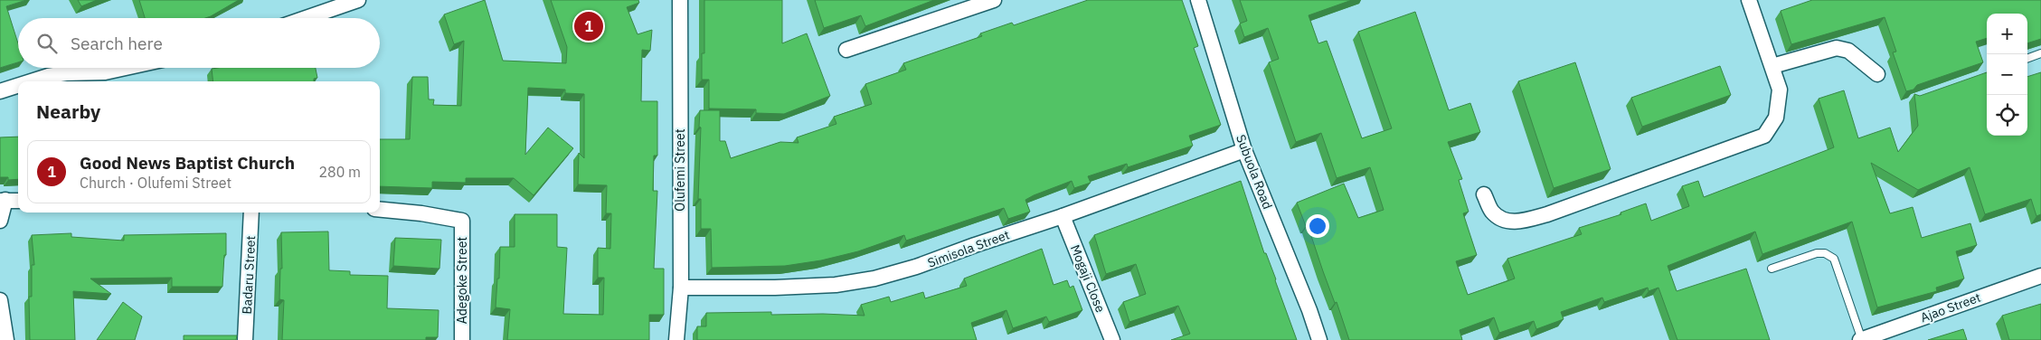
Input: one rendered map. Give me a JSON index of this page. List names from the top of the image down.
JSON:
{
  "streets": {
    "street": [
      "Olufemi Street",
      "Subuola Road",
      "Simisola Street",
      "Badaru Street",
      "Mogaji Close",
      "Adegoke Street",
      "Ajao Street"
    ]
  },
  "crossings": [
    ["Olufemi Street", "Simisola Street"],
    ["Subuola Road", "Simisola Street"],
    ["Simisola Street", "Mogaji Close"]
  ],
  "page": {
    "pins": "1",
    "map_buttons": ["+", "−"],
    "search": "Search here",
    "heading": "Nearby",
    "list": [
      {
        "mark": "1",
        "name": "Good News Baptist Church",
        "note": "Church · Olufemi Street",
        "value": "280 m"
      }
    ]
  }
}
